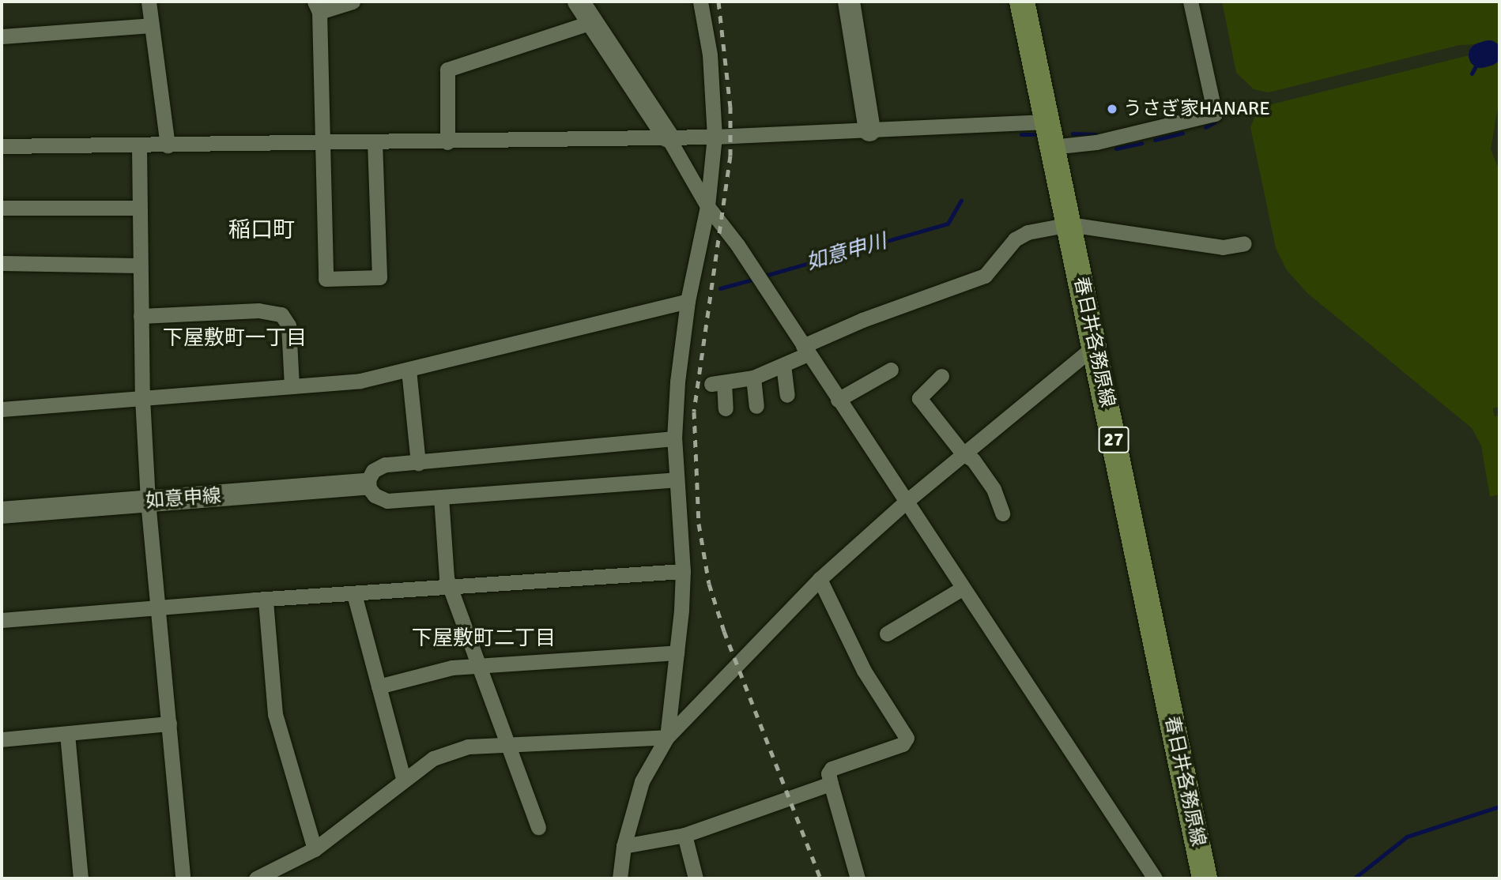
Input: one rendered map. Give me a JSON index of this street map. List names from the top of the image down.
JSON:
{
  "streets": {
    "main road": ["春日井各務原線", "27"],
    "street": ["如意申線"]
  },
  "districts": ["稲口町", "下屋敷町一丁目", "下屋敷町二丁目"],
  "water": ["如意申川"],
  "places": ["うさぎ家HANARE"]
}
